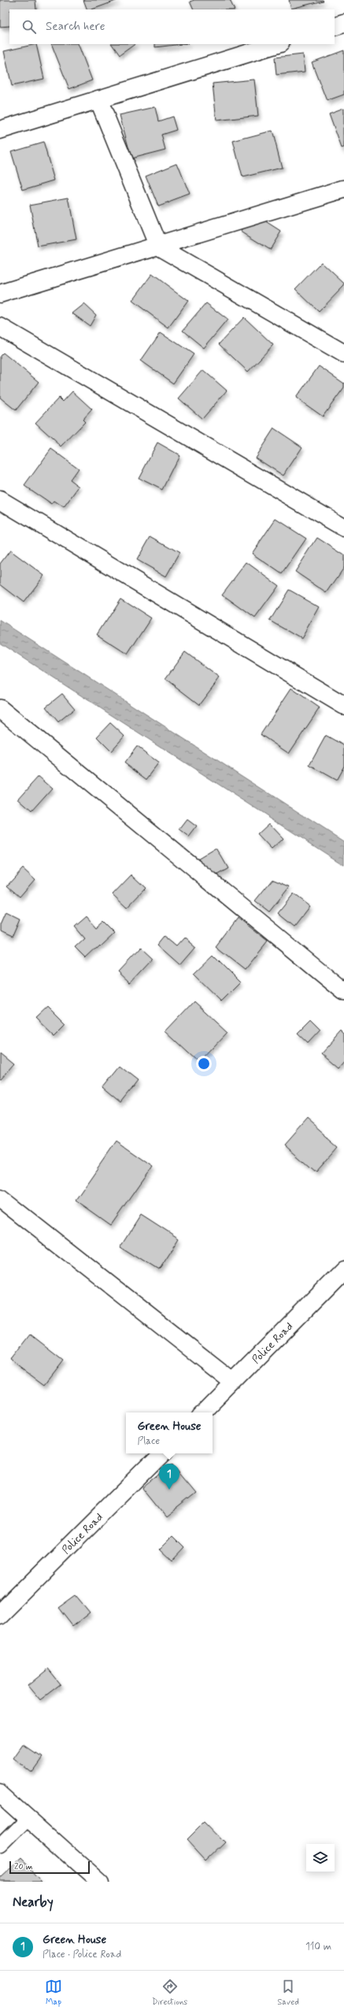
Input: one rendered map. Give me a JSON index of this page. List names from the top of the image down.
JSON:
{
  "streets": {
    "street": ["Police Road"]
  },
  "scale_bar": "20 m",
  "page": {
    "search": "Search here",
    "popup": ["Green House", "Place"],
    "pins": "1",
    "scale": "20 m",
    "heading": "Nearby",
    "list": [
      {
        "mark": "1",
        "name": "Green House",
        "note": "Place · Police Road",
        "value": "110 m"
      }
    ],
    "nav": ["Map", "Directions", "Saved"]
  }
}
